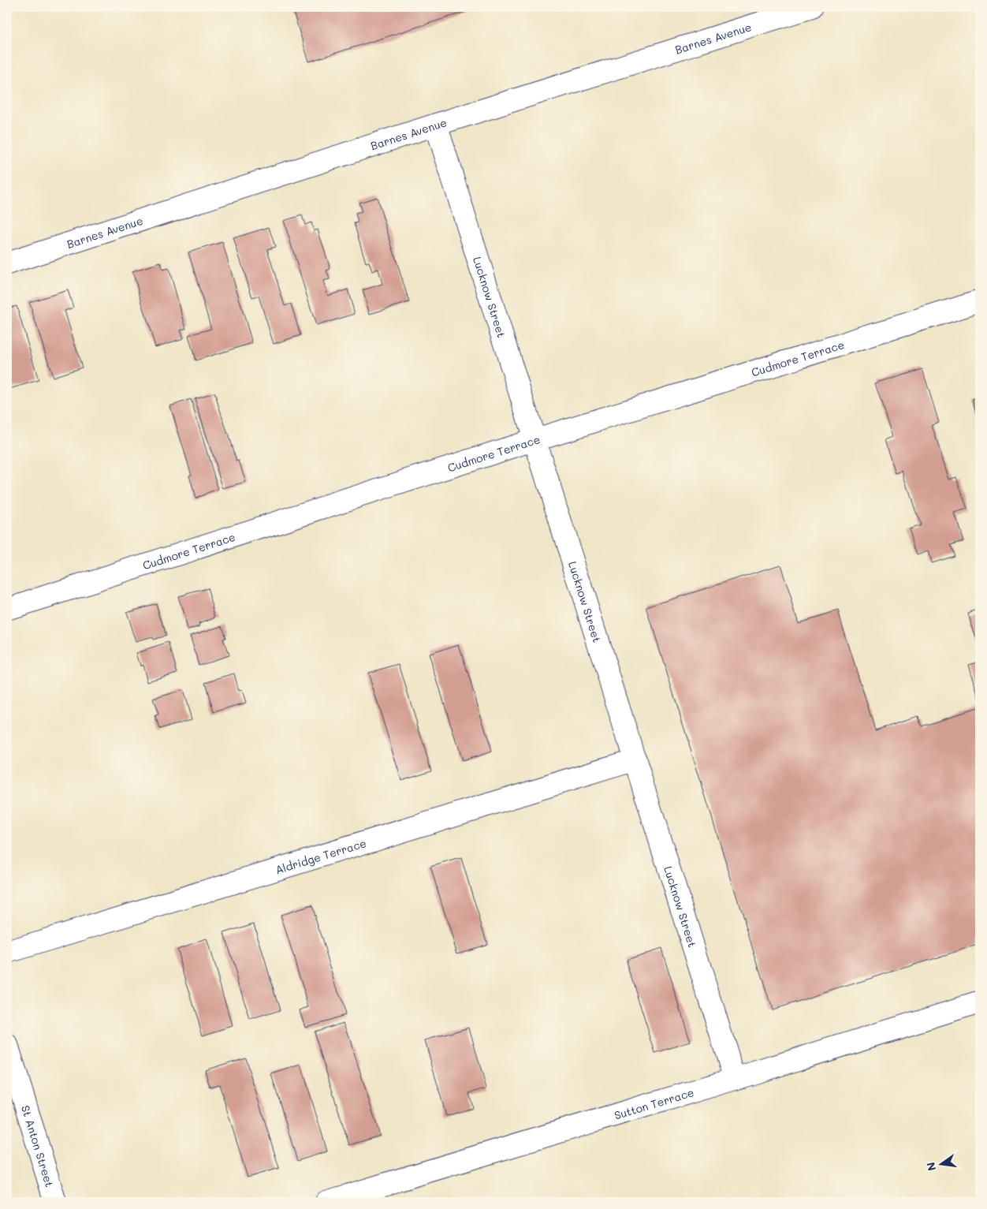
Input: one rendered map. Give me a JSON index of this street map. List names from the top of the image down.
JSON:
{
  "streets": {
    "street": [
      "Barnes Avenue",
      "Lucknow Street",
      "Cudmore Terrace",
      "Aldridge Terrace",
      "Sutton Terrace",
      "St Anton Street"
    ]
  },
  "crossings": [
    ["Barnes Avenue", "Lucknow Street"],
    ["Lucknow Street", "Cudmore Terrace"],
    ["Lucknow Street", "Aldridge Terrace"],
    ["Lucknow Street", "Sutton Terrace"]
  ],
  "north": "left"
}
